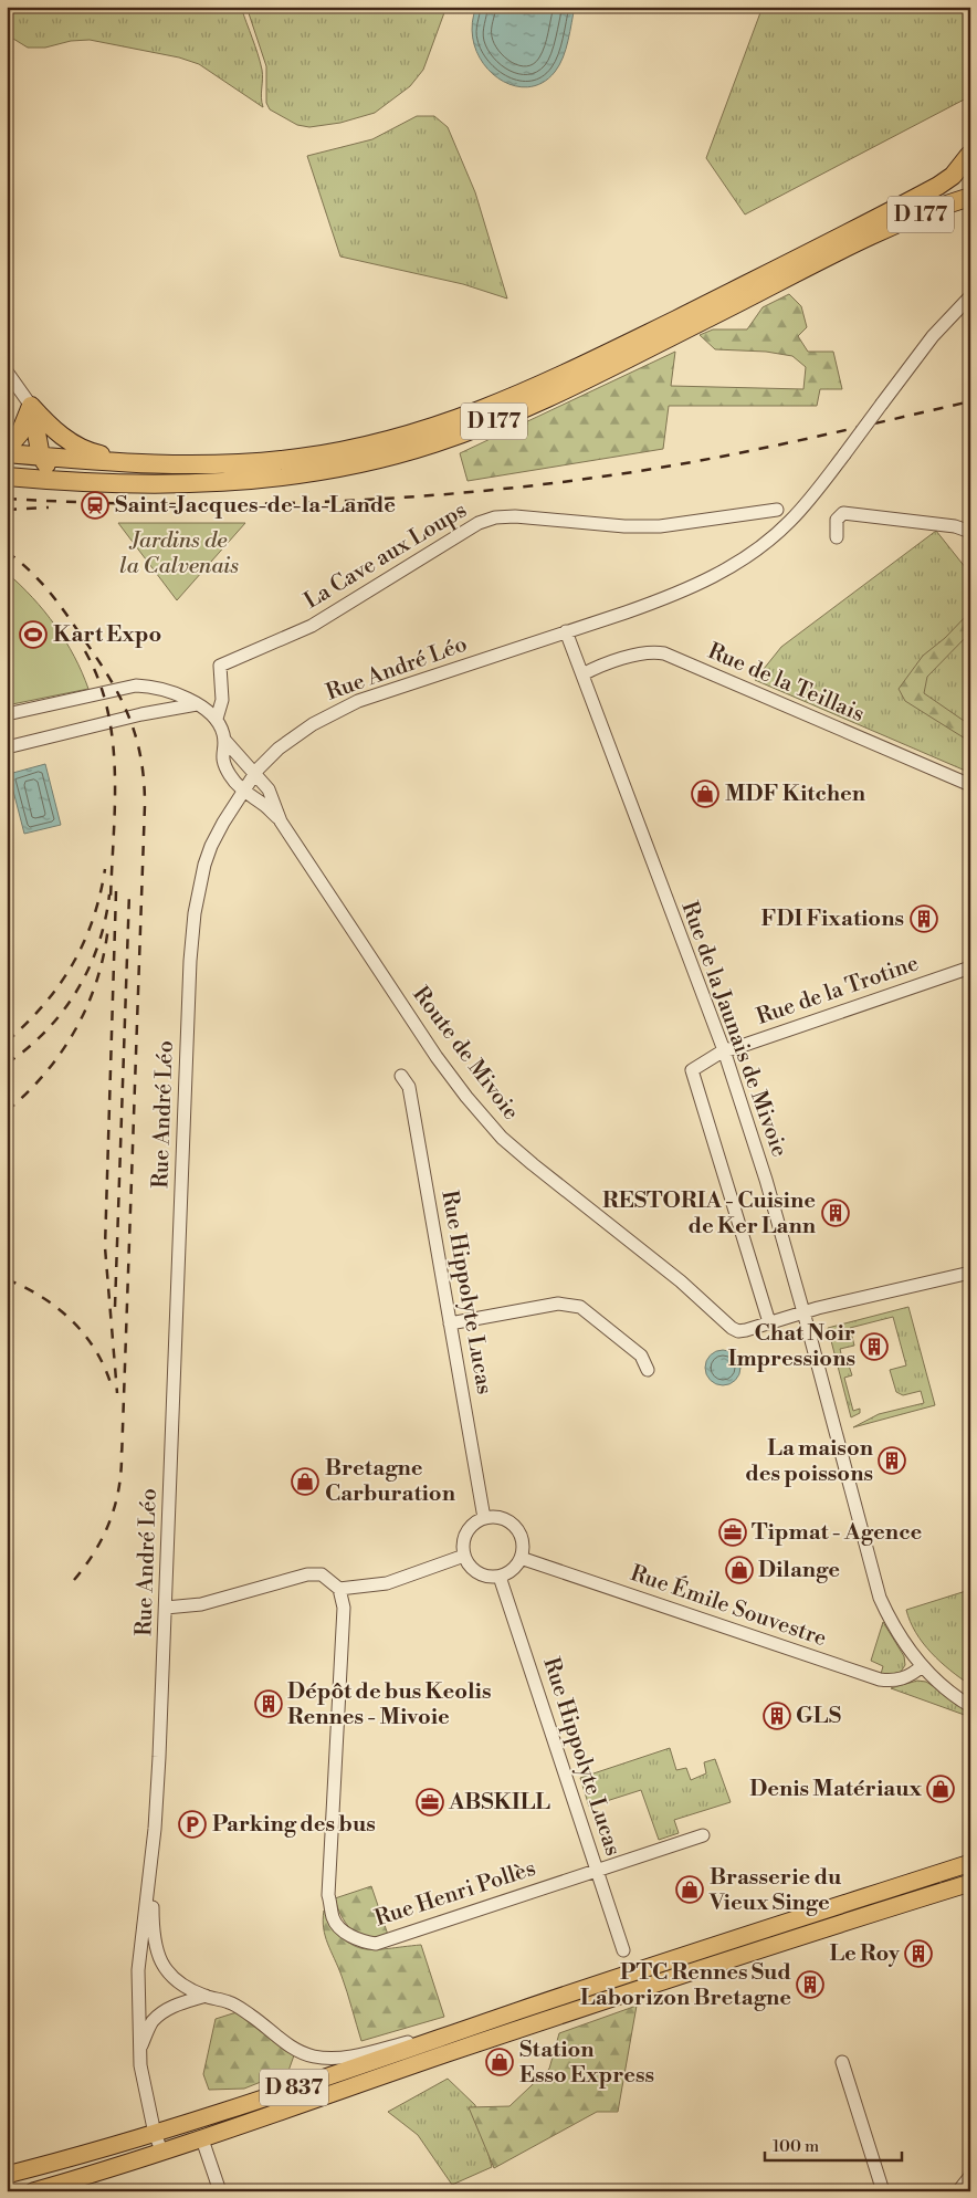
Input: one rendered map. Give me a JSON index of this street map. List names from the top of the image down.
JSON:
{
  "streets": {
    "highway": ["D 177"],
    "main road": ["D 837"],
    "street": [
      "La Cave aux Loups",
      "Rue André Léo",
      "Rue de la Teillais",
      "Rue de la Trotine",
      "Rue de la Jaunais de Mivoie",
      "Route de Mivoie",
      "Rue Hippolyte Lucas",
      "Rue Émile Souvestre",
      "Rue Henri Pollès"
    ]
  },
  "crossings": [
    ["Rue André Léo", "Rue de la Jaunais de Mivoie"],
    ["Rue André Léo", "Route de Mivoie"],
    ["Rue André Léo", "D 837"],
    ["Rue de la Teillais", "Rue de la Jaunais de Mivoie"],
    ["Rue de la Trotine", "Rue de la Jaunais de Mivoie"],
    ["Rue de la Trotine", "Route de Mivoie"],
    ["Rue de la Jaunais de Mivoie", "Route de Mivoie"],
    ["Rue de la Jaunais de Mivoie", "Rue Émile Souvestre"],
    ["Rue Hippolyte Lucas", "Rue Émile Souvestre"],
    ["Rue Hippolyte Lucas", "Rue Henri Pollès"]
  ],
  "parks": ["Jardins de la Calvenais"],
  "places": {
    "station": ["Saint-Jacques-de-la-Lande"],
    "sports": ["Kart Expo"],
    "shop": [
      "MDF Kitchen",
      "Bretagne Carburation",
      "Dilange",
      "Denis Matériaux",
      "Brasserie du Vieux Singe",
      "Station Esso Express"
    ],
    "building": [
      "FDI Fixations",
      "RESTORIA - Cuisine de Ker Lann",
      "Chat Noir Impressions",
      "La maison des poissons",
      "Dépôt de bus Keolis Rennes - Mivoie",
      "GLS",
      "Le Roy",
      "PTC Rennes Sud Laborizon Bretagne"
    ],
    "office": ["Tipmat - Agence", "ABSKILL"],
    "parking": ["Parking des bus"]
  },
  "scale_bar": "100 m"
}
